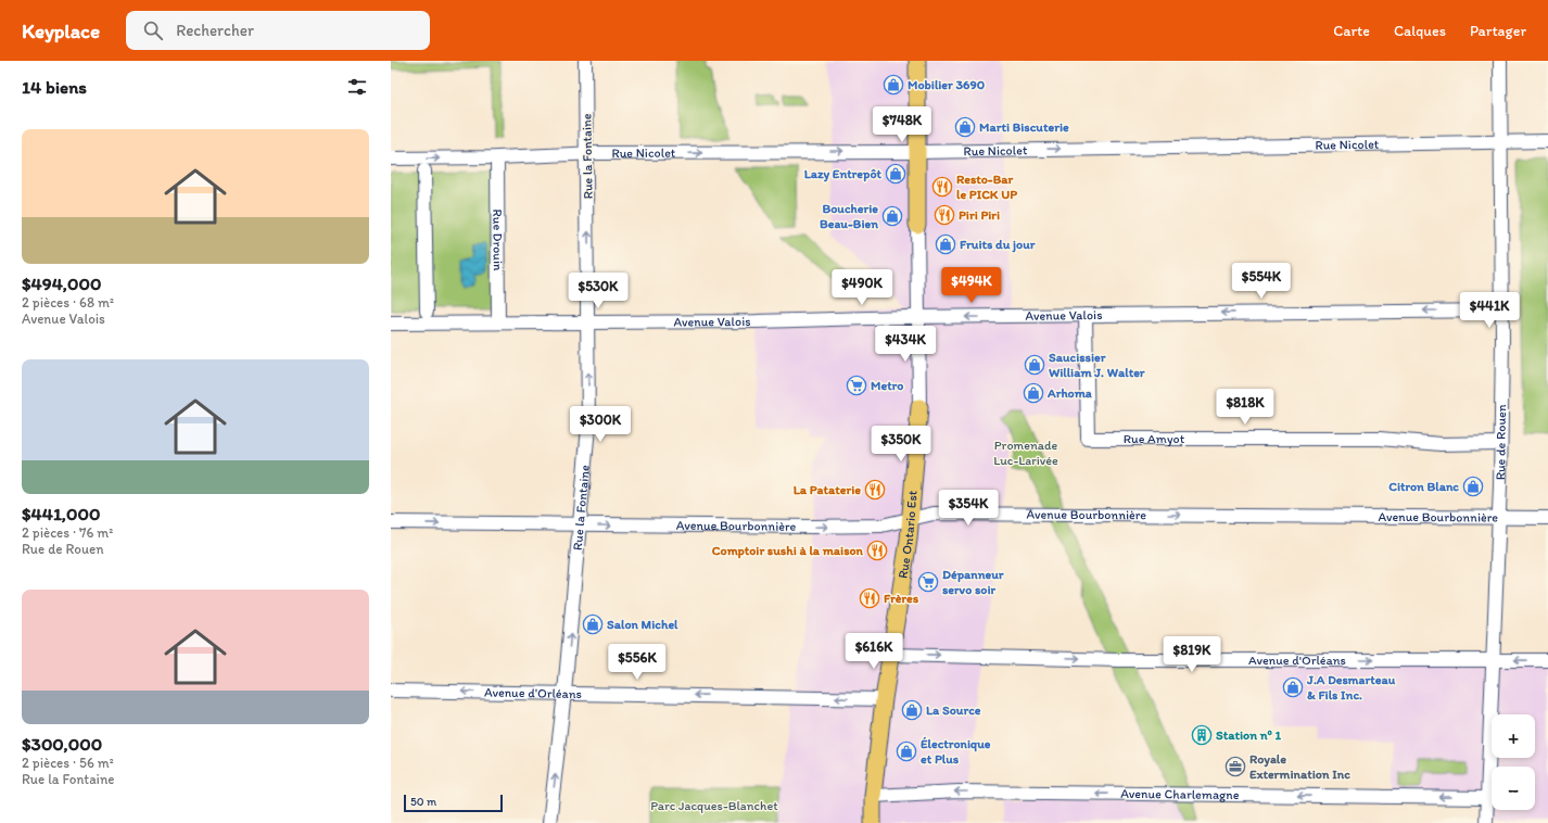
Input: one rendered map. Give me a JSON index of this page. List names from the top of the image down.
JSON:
{
  "streets": {
    "main road": ["Rue Ontario Est"],
    "street": [
      "Rue Nicolet",
      "Rue la Fontaine",
      "Rue Drouin",
      "Avenue Valois",
      "Rue Amyot",
      "Rue de Rouen",
      "Avenue Bourbonnière",
      "Avenue d'Orléans",
      "Avenue Charlemagne"
    ]
  },
  "crossings": [
    ["Rue Nicolet", "Rue la Fontaine"],
    ["Rue Nicolet", "Rue Drouin"],
    ["Rue Nicolet", "Rue de Rouen"],
    ["Rue Nicolet", "Rue Ontario Est"],
    ["Rue la Fontaine", "Avenue Valois"],
    ["Rue la Fontaine", "Avenue Bourbonnière"],
    ["Rue la Fontaine", "Avenue d'Orléans"],
    ["Rue Drouin", "Avenue Valois"],
    ["Avenue Valois", "Rue Amyot"],
    ["Avenue Valois", "Rue de Rouen"],
    ["Avenue Valois", "Rue Ontario Est"],
    ["Rue Amyot", "Rue de Rouen"],
    ["Rue de Rouen", "Avenue Bourbonnière"],
    ["Rue de Rouen", "Avenue d'Orléans"],
    ["Rue de Rouen", "Avenue Charlemagne"],
    ["Avenue Bourbonnière", "Rue Ontario Est"],
    ["Rue Ontario Est", "Avenue d'Orléans"],
    ["Rue Ontario Est", "Avenue Charlemagne"]
  ],
  "one_way": [
    "Rue Nicolet",
    "Rue la Fontaine",
    "Avenue Valois",
    "Avenue Bourbonnière",
    "Avenue Charlemagne"
  ],
  "parks": ["Promenade Luc-Larivée", "Parc Jacques-Blanchet"],
  "places": {
    "shop": [
      "Mobilier 3690",
      "Marti Biscuterie",
      "Lazy Entrepôt",
      "Boucherie Beau-Bien",
      "Fruits du jour",
      "Saucissier William J. Walter",
      "Arhoma",
      "Citron Blanc",
      "Salon Michel",
      "J.A Desmarteau & Fils Inc.",
      "La Source",
      "Électronique et Plus"
    ],
    "restaurant": [
      "Resto-Bar le PICK UP",
      "Piri Piri",
      "La Pataterie",
      "Comptoir sushi à la maison",
      "Frères"
    ],
    "supermarket": ["Metro", "Dépanneur servo soir"],
    "building": ["Station nº 1"],
    "office": ["Royale Extermination Inc"]
  },
  "scale_bar": "50 m",
  "page": {
    "header": "Keyplace",
    "search": "Rechercher",
    "nav": ["Carte", "Calques", "Partager"],
    "heading": "14 biens",
    "price": [
      "$748K",
      "$554K",
      "$494K",
      "$490K",
      "$530K",
      "$441K",
      "$434K",
      "$818K",
      "$300K",
      "$350K",
      "$354K",
      "$616K",
      "$819K",
      "$556K"
    ],
    "list": [
      {
        "name": "$494,000",
        "note": "2 pièces · 68 m² · Avenue Valois"
      },
      {
        "name": "$441,000",
        "note": "2 pièces · 76 m² · Rue de Rouen"
      },
      {
        "name": "$300,000",
        "note": "2 pièces · 56 m² · Rue la Fontaine"
      }
    ],
    "map_buttons": ["+", "−"],
    "scale": "50 m"
  }
}
